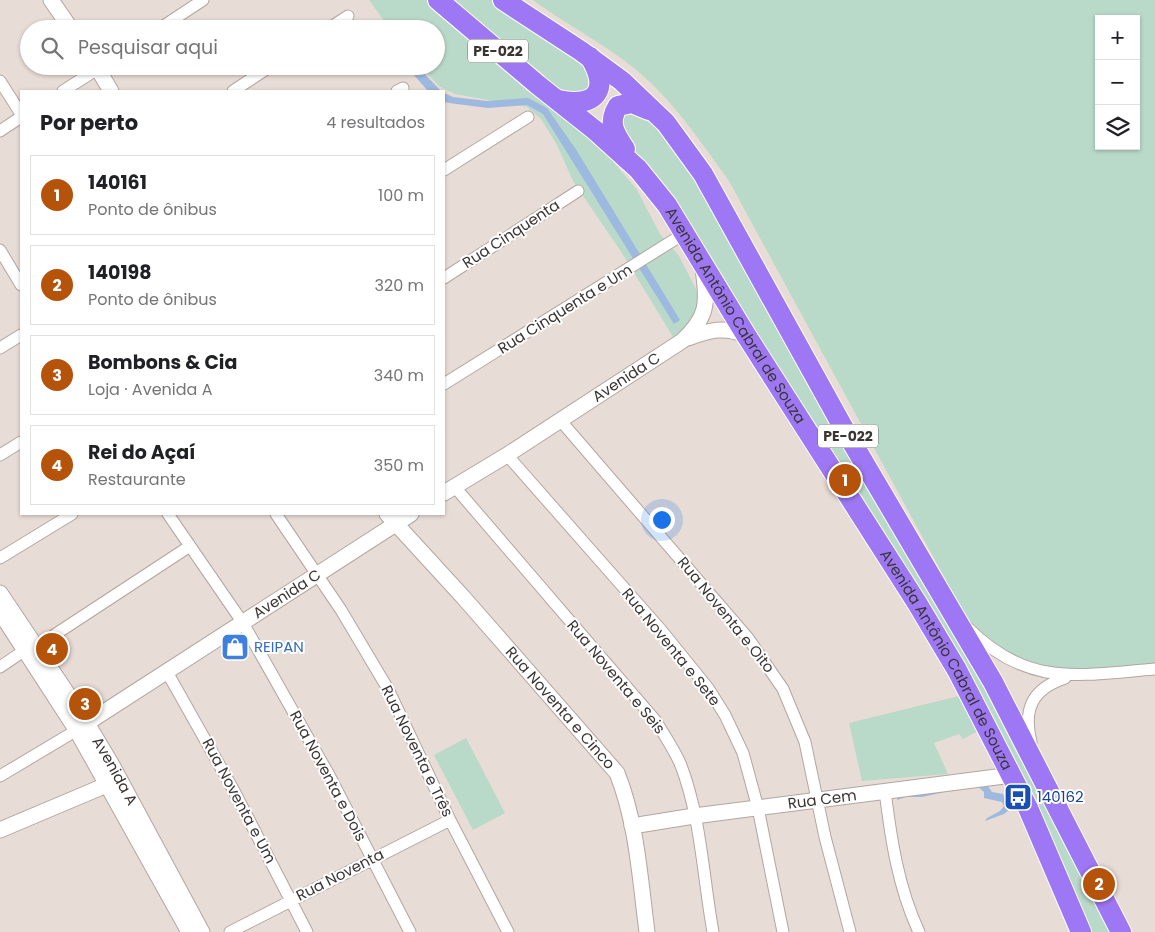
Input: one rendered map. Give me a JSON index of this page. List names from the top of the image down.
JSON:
{
  "streets": {
    "highway": ["PE-022", "Avenida Antônio Cabral de Souza"],
    "street": [
      "Rua Cinquenta",
      "Rua Cinquenta e Um",
      "Avenida C",
      "Rua Noventa e Oito",
      "Rua Noventa e Sete",
      "Rua Noventa e Seis",
      "Rua Noventa e Cinco",
      "Rua Noventa e Três",
      "Avenida A",
      "Rua Noventa e Dois",
      "Rua Cem",
      "Rua Noventa e Um",
      "Rua Noventa"
    ]
  },
  "crossings": [
    ["Rua Cinquenta e Um", "Avenida Antônio Cabral de Souza"],
    ["Avenida Antônio Cabral de Souza", "Rua Cem"],
    ["Avenida C", "Rua Noventa e Oito"],
    ["Avenida C", "Rua Noventa e Sete"],
    ["Avenida C", "Rua Noventa e Seis"],
    ["Avenida C", "Rua Noventa e Cinco"],
    ["Avenida C", "Rua Noventa e Três"],
    ["Avenida C", "Avenida A"],
    ["Avenida C", "Rua Noventa e Dois"],
    ["Avenida C", "Rua Noventa e Um"],
    ["Rua Noventa e Oito", "Rua Cem"],
    ["Rua Noventa e Sete", "Rua Cem"],
    ["Rua Noventa e Seis", "Rua Cem"],
    ["Rua Noventa e Cinco", "Rua Cem"],
    ["Rua Noventa e Três", "Rua Noventa"],
    ["Rua Noventa e Dois", "Rua Noventa"],
    ["Rua Noventa e Um", "Rua Noventa"]
  ],
  "places": {
    "shop": ["REIPAN"],
    "bus stop": ["140162"]
  },
  "page": {
    "map_buttons": ["+", "−"],
    "search": "Pesquisar aqui",
    "heading": ["Por perto", "4 resultados"],
    "list": [
      {
        "mark": "1",
        "name": "140161",
        "note": "Ponto de ônibus",
        "value": "100 m"
      },
      {
        "mark": "2",
        "name": "140198",
        "note": "Ponto de ônibus",
        "value": "320 m"
      },
      {
        "mark": "3",
        "name": "Bombons & Cia",
        "note": "Loja · Avenida A",
        "value": "340 m"
      },
      {
        "mark": "4",
        "name": "Rei do Açaí",
        "note": "Restaurante",
        "value": "350 m"
      }
    ],
    "pins": [
      "1",
      "4",
      "3",
      "2"
    ]
  }
}
